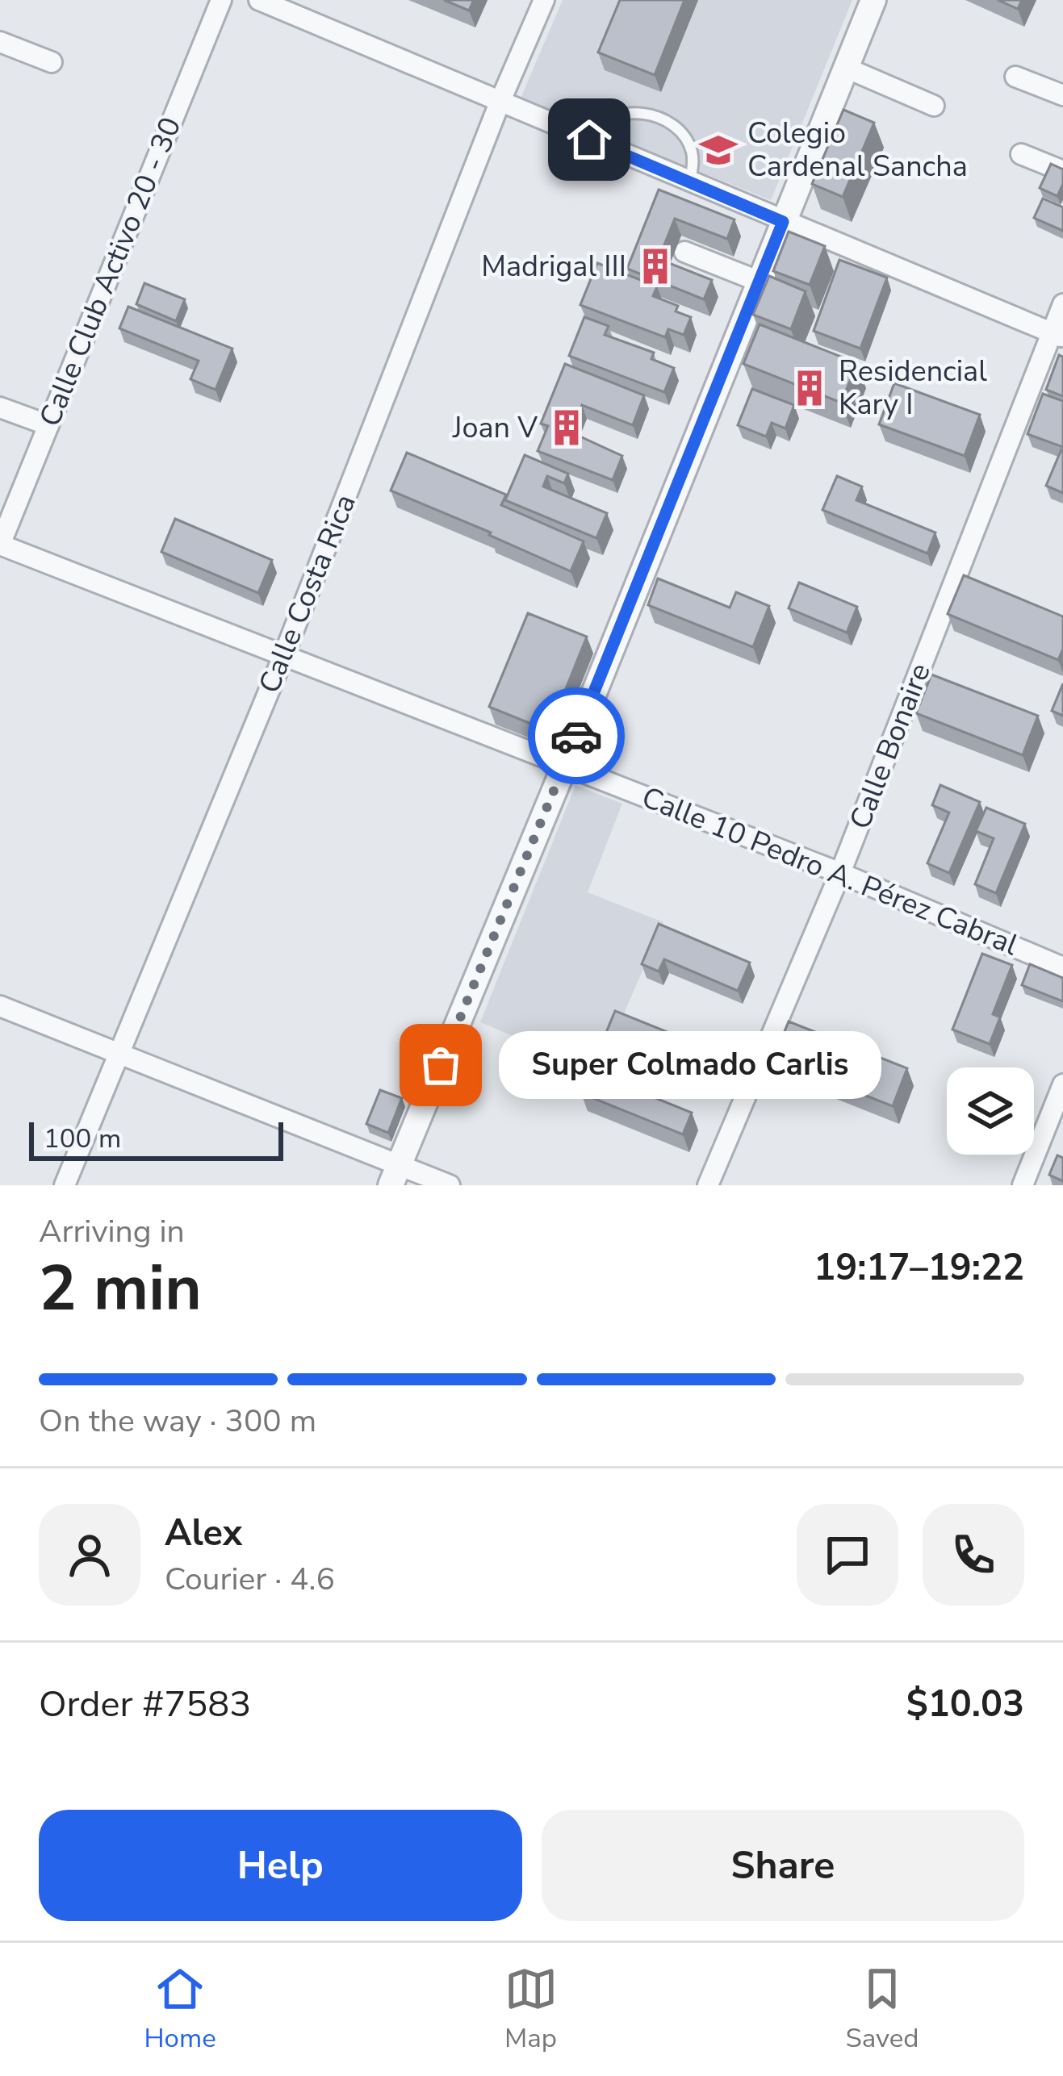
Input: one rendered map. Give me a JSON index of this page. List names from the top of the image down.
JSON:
{
  "streets": {
    "street": [
      "Calle Club Activo 20 - 30",
      "Calle Costa Rica",
      "Calle Bonaire",
      "Calle 10 Pedro A. Pérez Cabral"
    ]
  },
  "crossings": [
    ["Calle Club Activo 20 - 30", "Calle 10 Pedro A. Pérez Cabral"],
    ["Calle Costa Rica", "Calle 10 Pedro A. Pérez Cabral"],
    ["Calle Bonaire", "Calle 10 Pedro A. Pérez Cabral"]
  ],
  "places": {
    "school or university": ["Colegio Cardenal Sancha"],
    "building": ["Madrigal III", "Residencial Kary I", "Joan V"],
    "other": ["Super Colmado Carlis"]
  },
  "scale_bar": "100 m",
  "page": {
    "bubble": "Super Colmado Carlis",
    "scale": "100 m",
    "heading": ["2 min", "Arriving in", "19:17–19:22"],
    "panel": [
      "Alex",
      "Courier · 4.6",
      "Order #7583",
      "$10.03"
    ],
    "bar": "On the way · 300 m",
    "buttons": ["Help", "Share"],
    "tabs": ["Home", "Map", "Saved"]
  }
}
